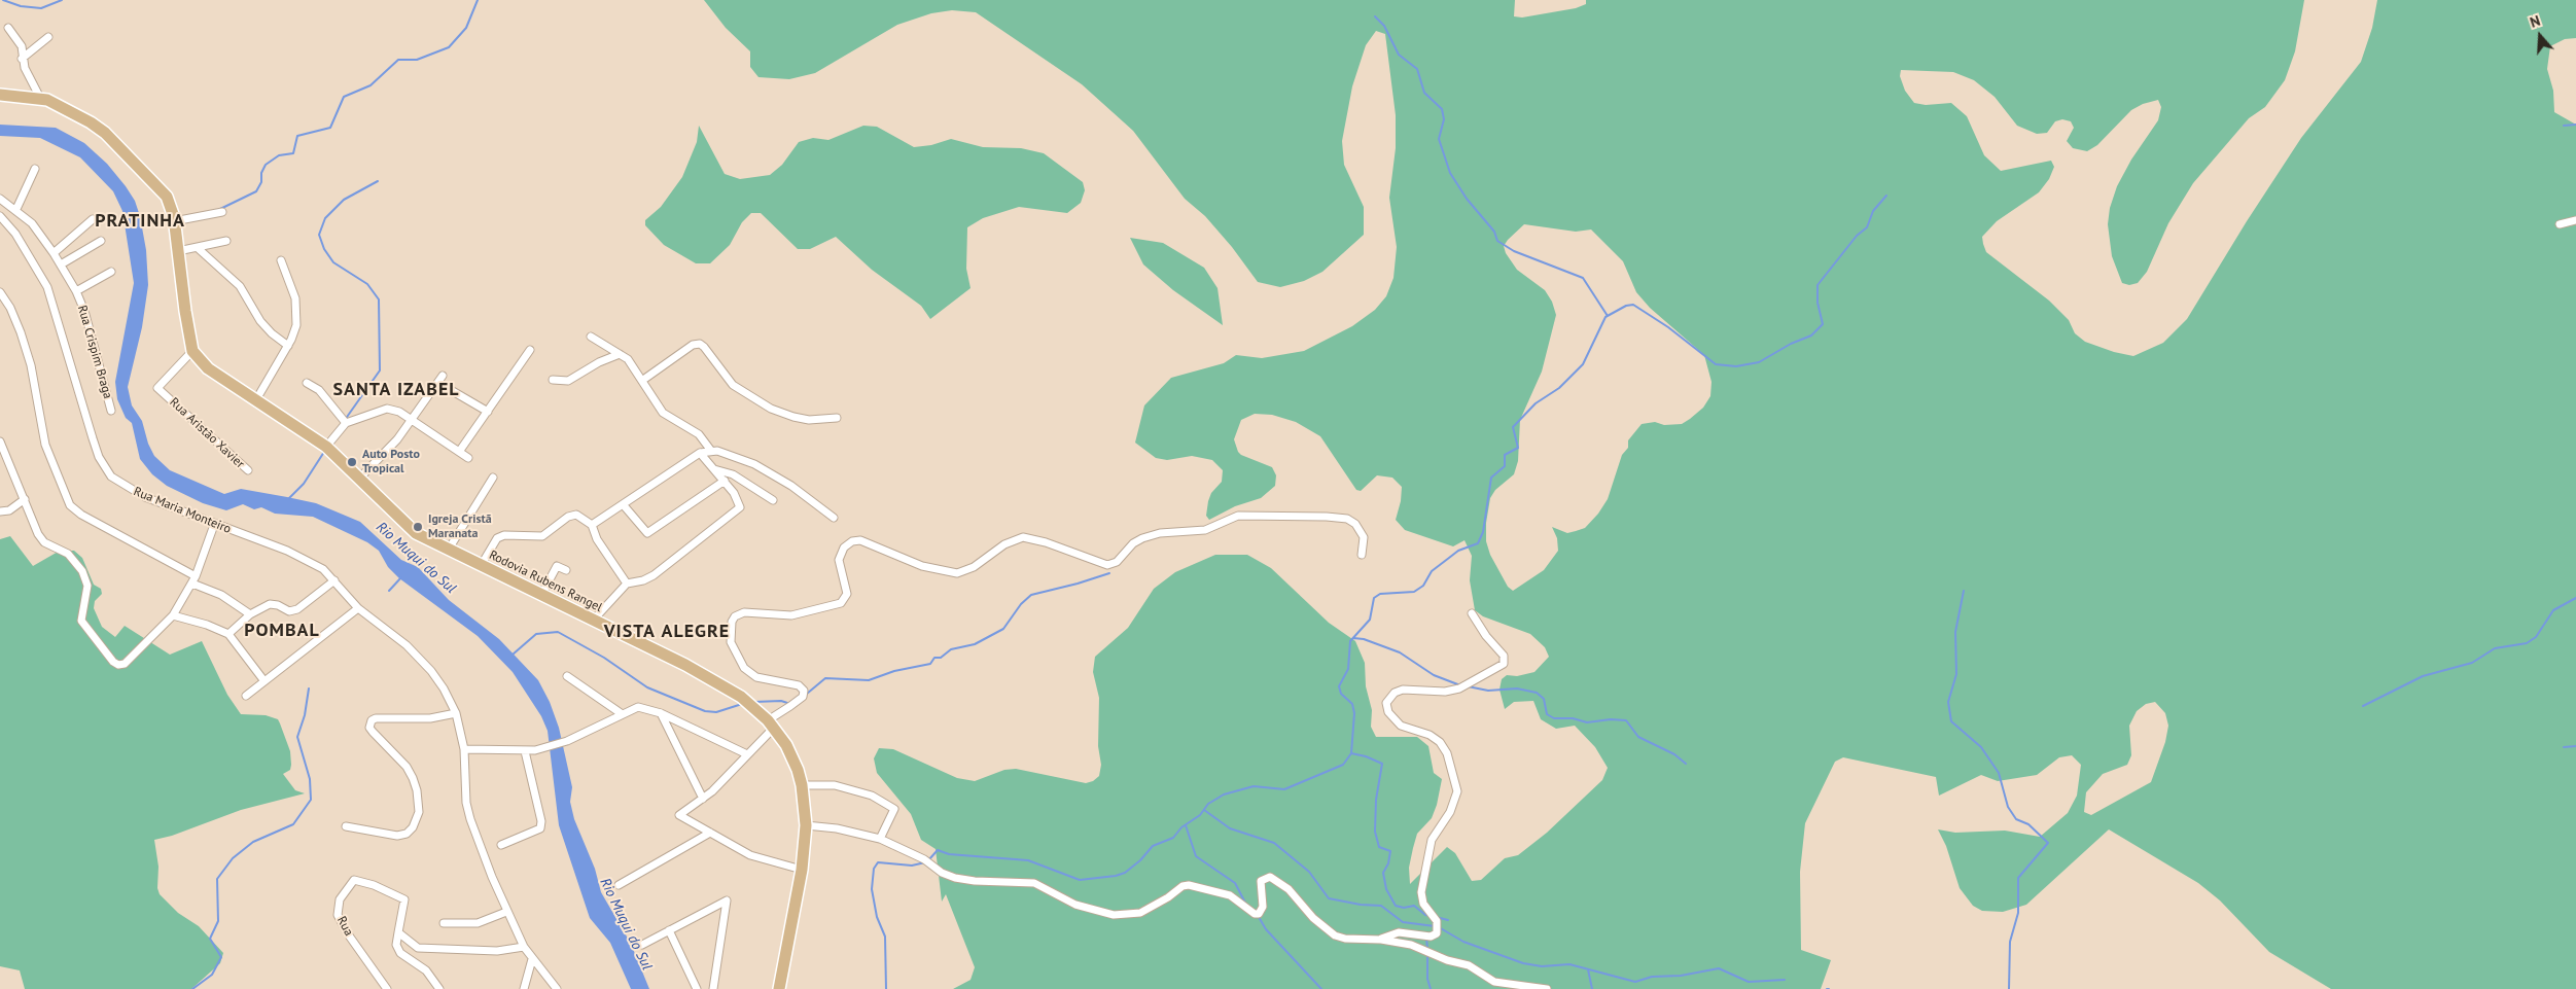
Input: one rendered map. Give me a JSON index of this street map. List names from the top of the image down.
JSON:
{
  "streets": {
    "main road": ["Rodovia Rubens Rangel"],
    "street": [
      "Rua Crispim Braga",
      "Rua Aristão Xavier",
      "Rua Maria Monteiro",
      "Rua"
    ]
  },
  "crossings": [
    ["Rua Aristão Xavier", "Rodovia Rubens Rangel"]
  ],
  "districts": [
    "PRATINHA",
    "SANTA IZABEL",
    "POMBAL",
    "VISTA ALEGRE"
  ],
  "water": ["Rio Muqui do Sul"],
  "places": ["Auto Posto Tropical", "Igreja Cristã Maranata"],
  "north": "top"
}
